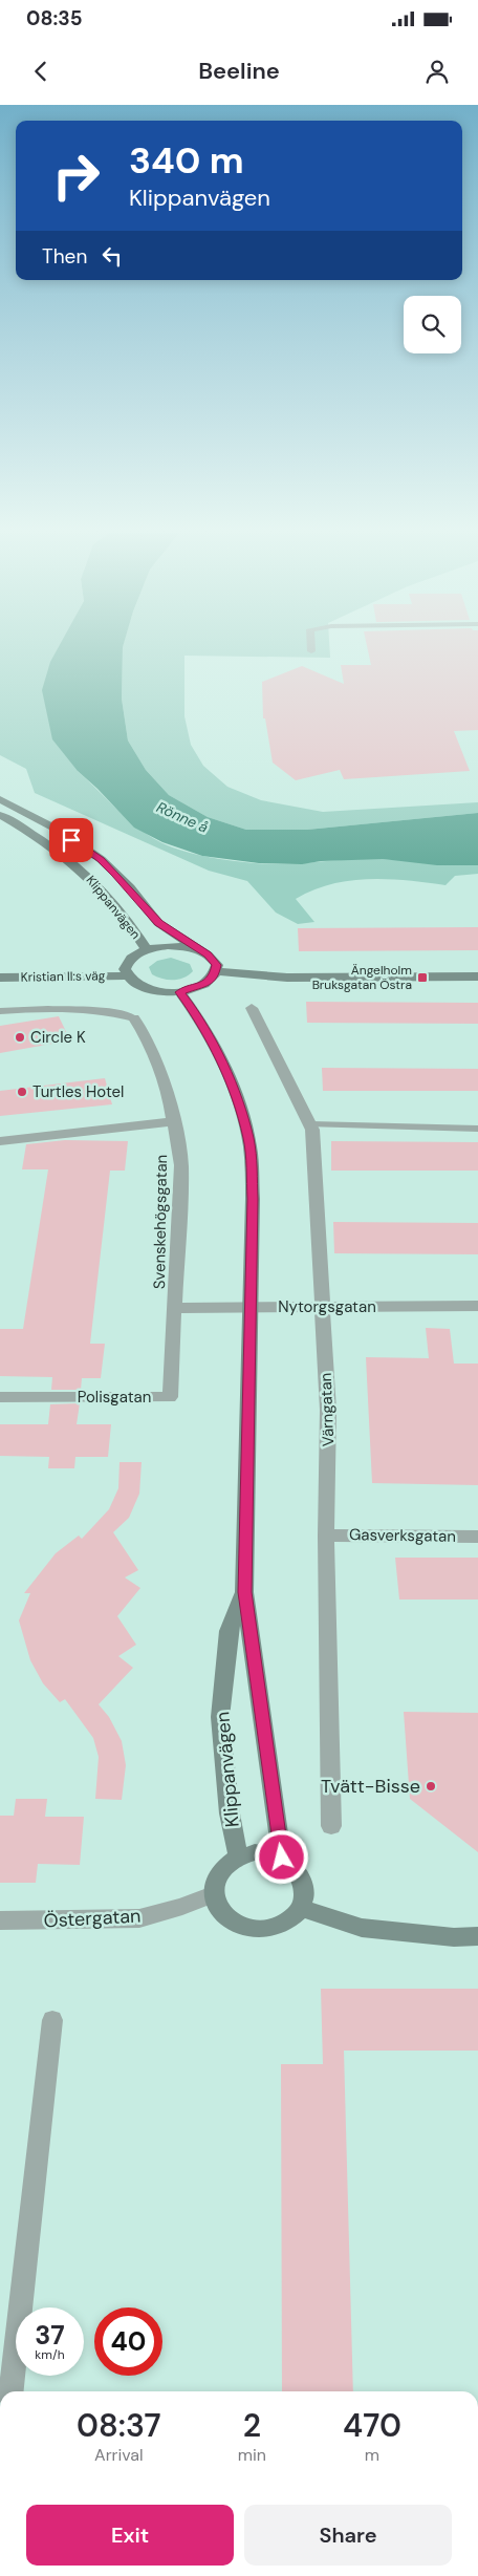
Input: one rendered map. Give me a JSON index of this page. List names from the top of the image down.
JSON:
{
  "streets": {
    "street": [
      "Klippanvägen",
      "Kristian II:s väg",
      "Svenskehögsgatan",
      "Nytorgsgatan",
      "Polisgatan",
      "Värngatan",
      "Gasverksgatan",
      "Östergatan"
    ]
  },
  "crossings": [
    ["Klippanvägen", "Kristian II:s väg"],
    ["Klippanvägen", "Nytorgsgatan"],
    ["Klippanvägen", "Östergatan"],
    ["Svenskehögsgatan", "Nytorgsgatan"],
    ["Svenskehögsgatan", "Polisgatan"],
    ["Nytorgsgatan", "Polisgatan"],
    ["Nytorgsgatan", "Värngatan"],
    ["Värngatan", "Gasverksgatan"]
  ],
  "water": ["Rönne å"],
  "places": {
    "transit": ["Ängelholm Bruksgatan Östra"],
    "other": ["Circle K", "Turtles Hotel", "Tvätt-Bisse"]
  },
  "page": {
    "status": "08:35",
    "header": "Beeline",
    "turn": ["340 m", "Klippanvägen"],
    "then": "Then",
    "speed": "37 km/h",
    "limit": "40",
    "eta": [
      "08:37",
      "Arrival",
      "2",
      "min",
      "470",
      "m"
    ],
    "buttons": ["Exit", "Share"]
  }
}
